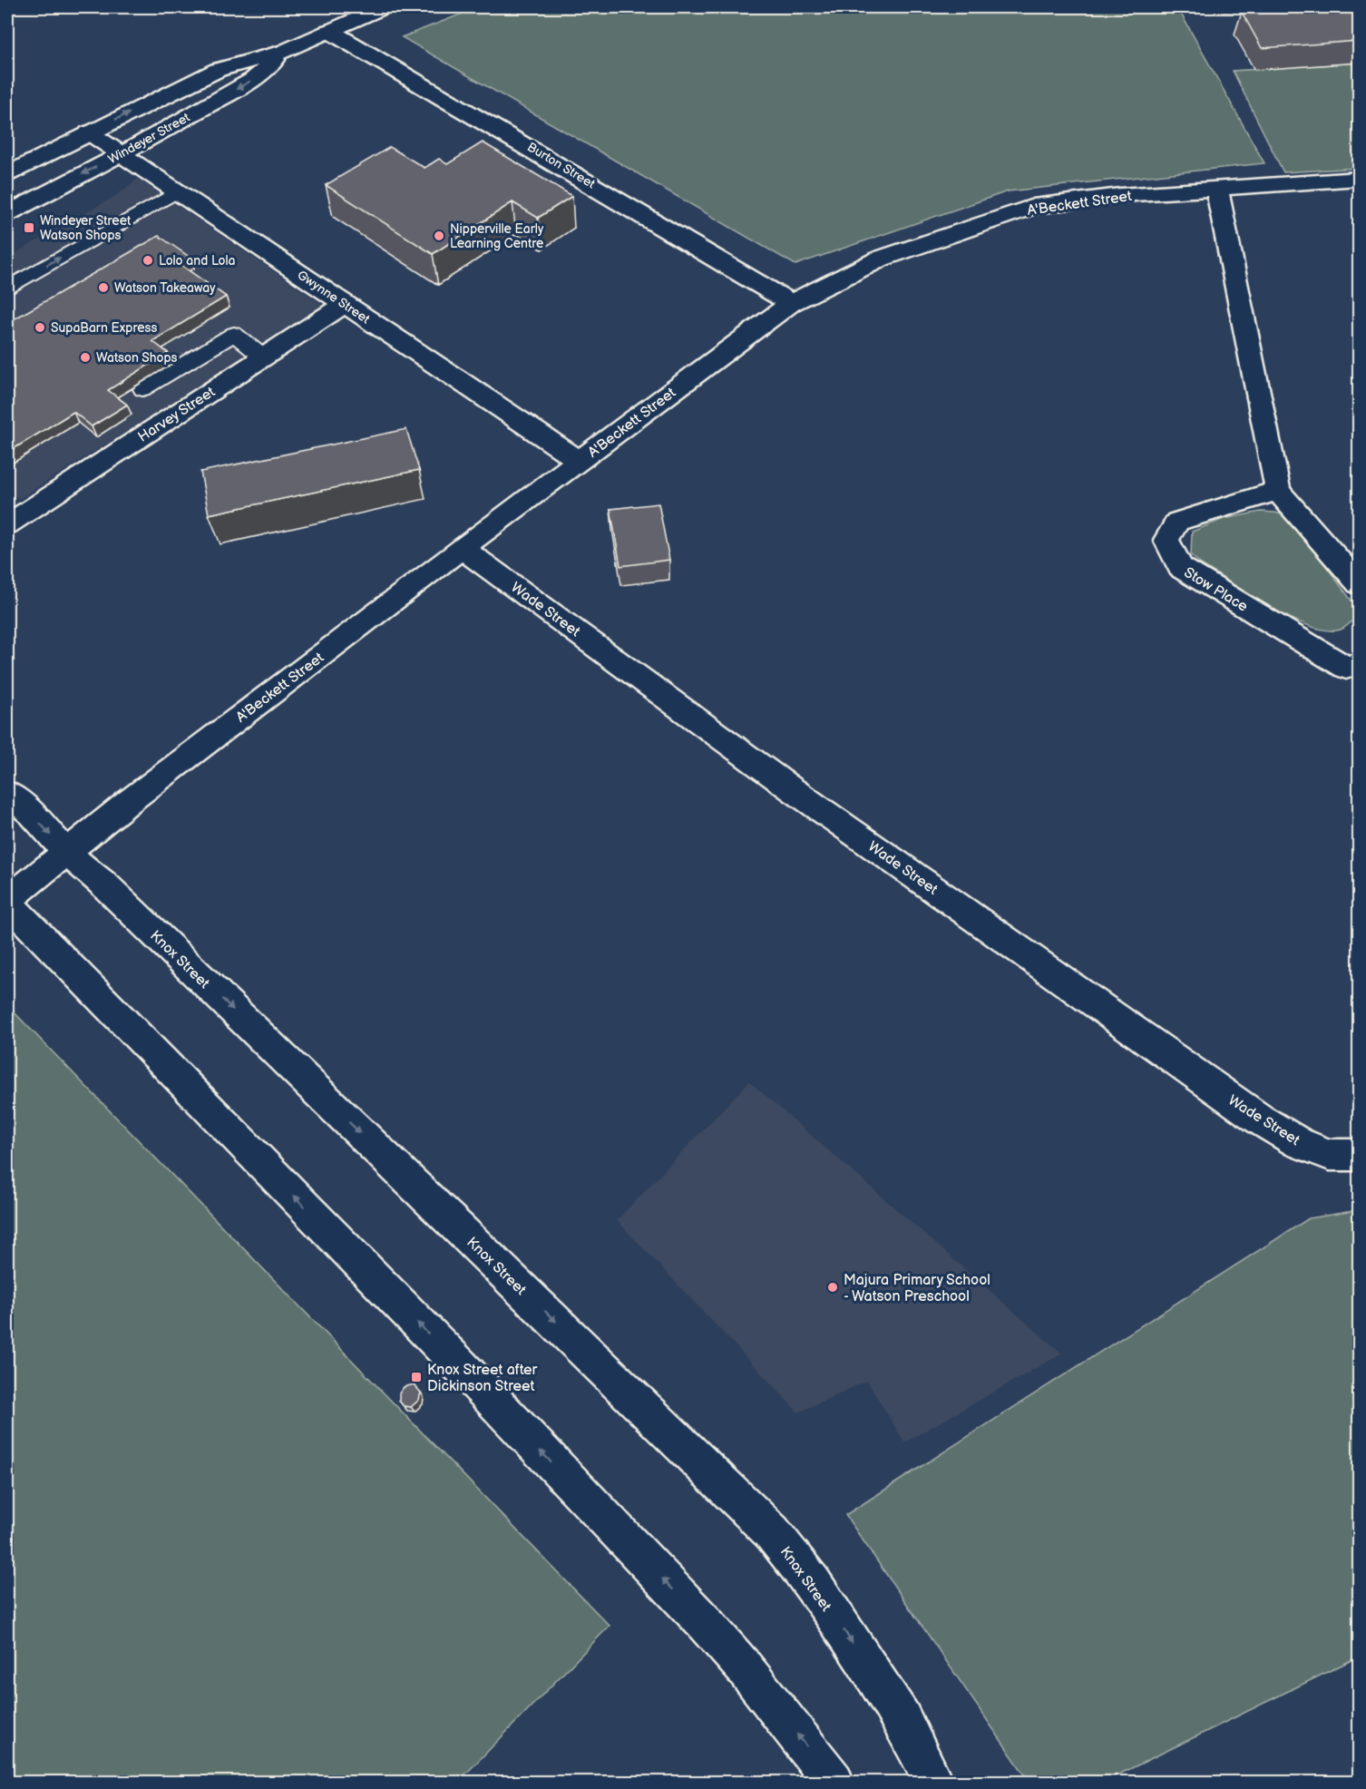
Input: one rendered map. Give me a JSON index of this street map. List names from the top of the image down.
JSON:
{
  "streets": {
    "street": [
      "Windeyer Street",
      "Burton Street",
      "A'Beckett Street",
      "Gwynne Street",
      "Harvey Street",
      "Stow Place",
      "Wade Street",
      "Knox Street"
    ]
  },
  "crossings": [
    ["Windeyer Street", "Burton Street"],
    ["Windeyer Street", "Gwynne Street"],
    ["Burton Street", "A'Beckett Street"],
    ["A'Beckett Street", "Gwynne Street"],
    ["A'Beckett Street", "Wade Street"],
    ["A'Beckett Street", "Knox Street"],
    ["Gwynne Street", "Harvey Street"]
  ],
  "places": {
    "transit": ["Windeyer Street Watson Shops", "Knox Street after Dickinson Street"],
    "other": [
      "Nipperville Early Learning Centre",
      "Lolo and Lola",
      "Watson Takeaway",
      "SupaBarn Express",
      "Watson Shops",
      "Majura Primary School - Watson Preschool"
    ]
  }
}
